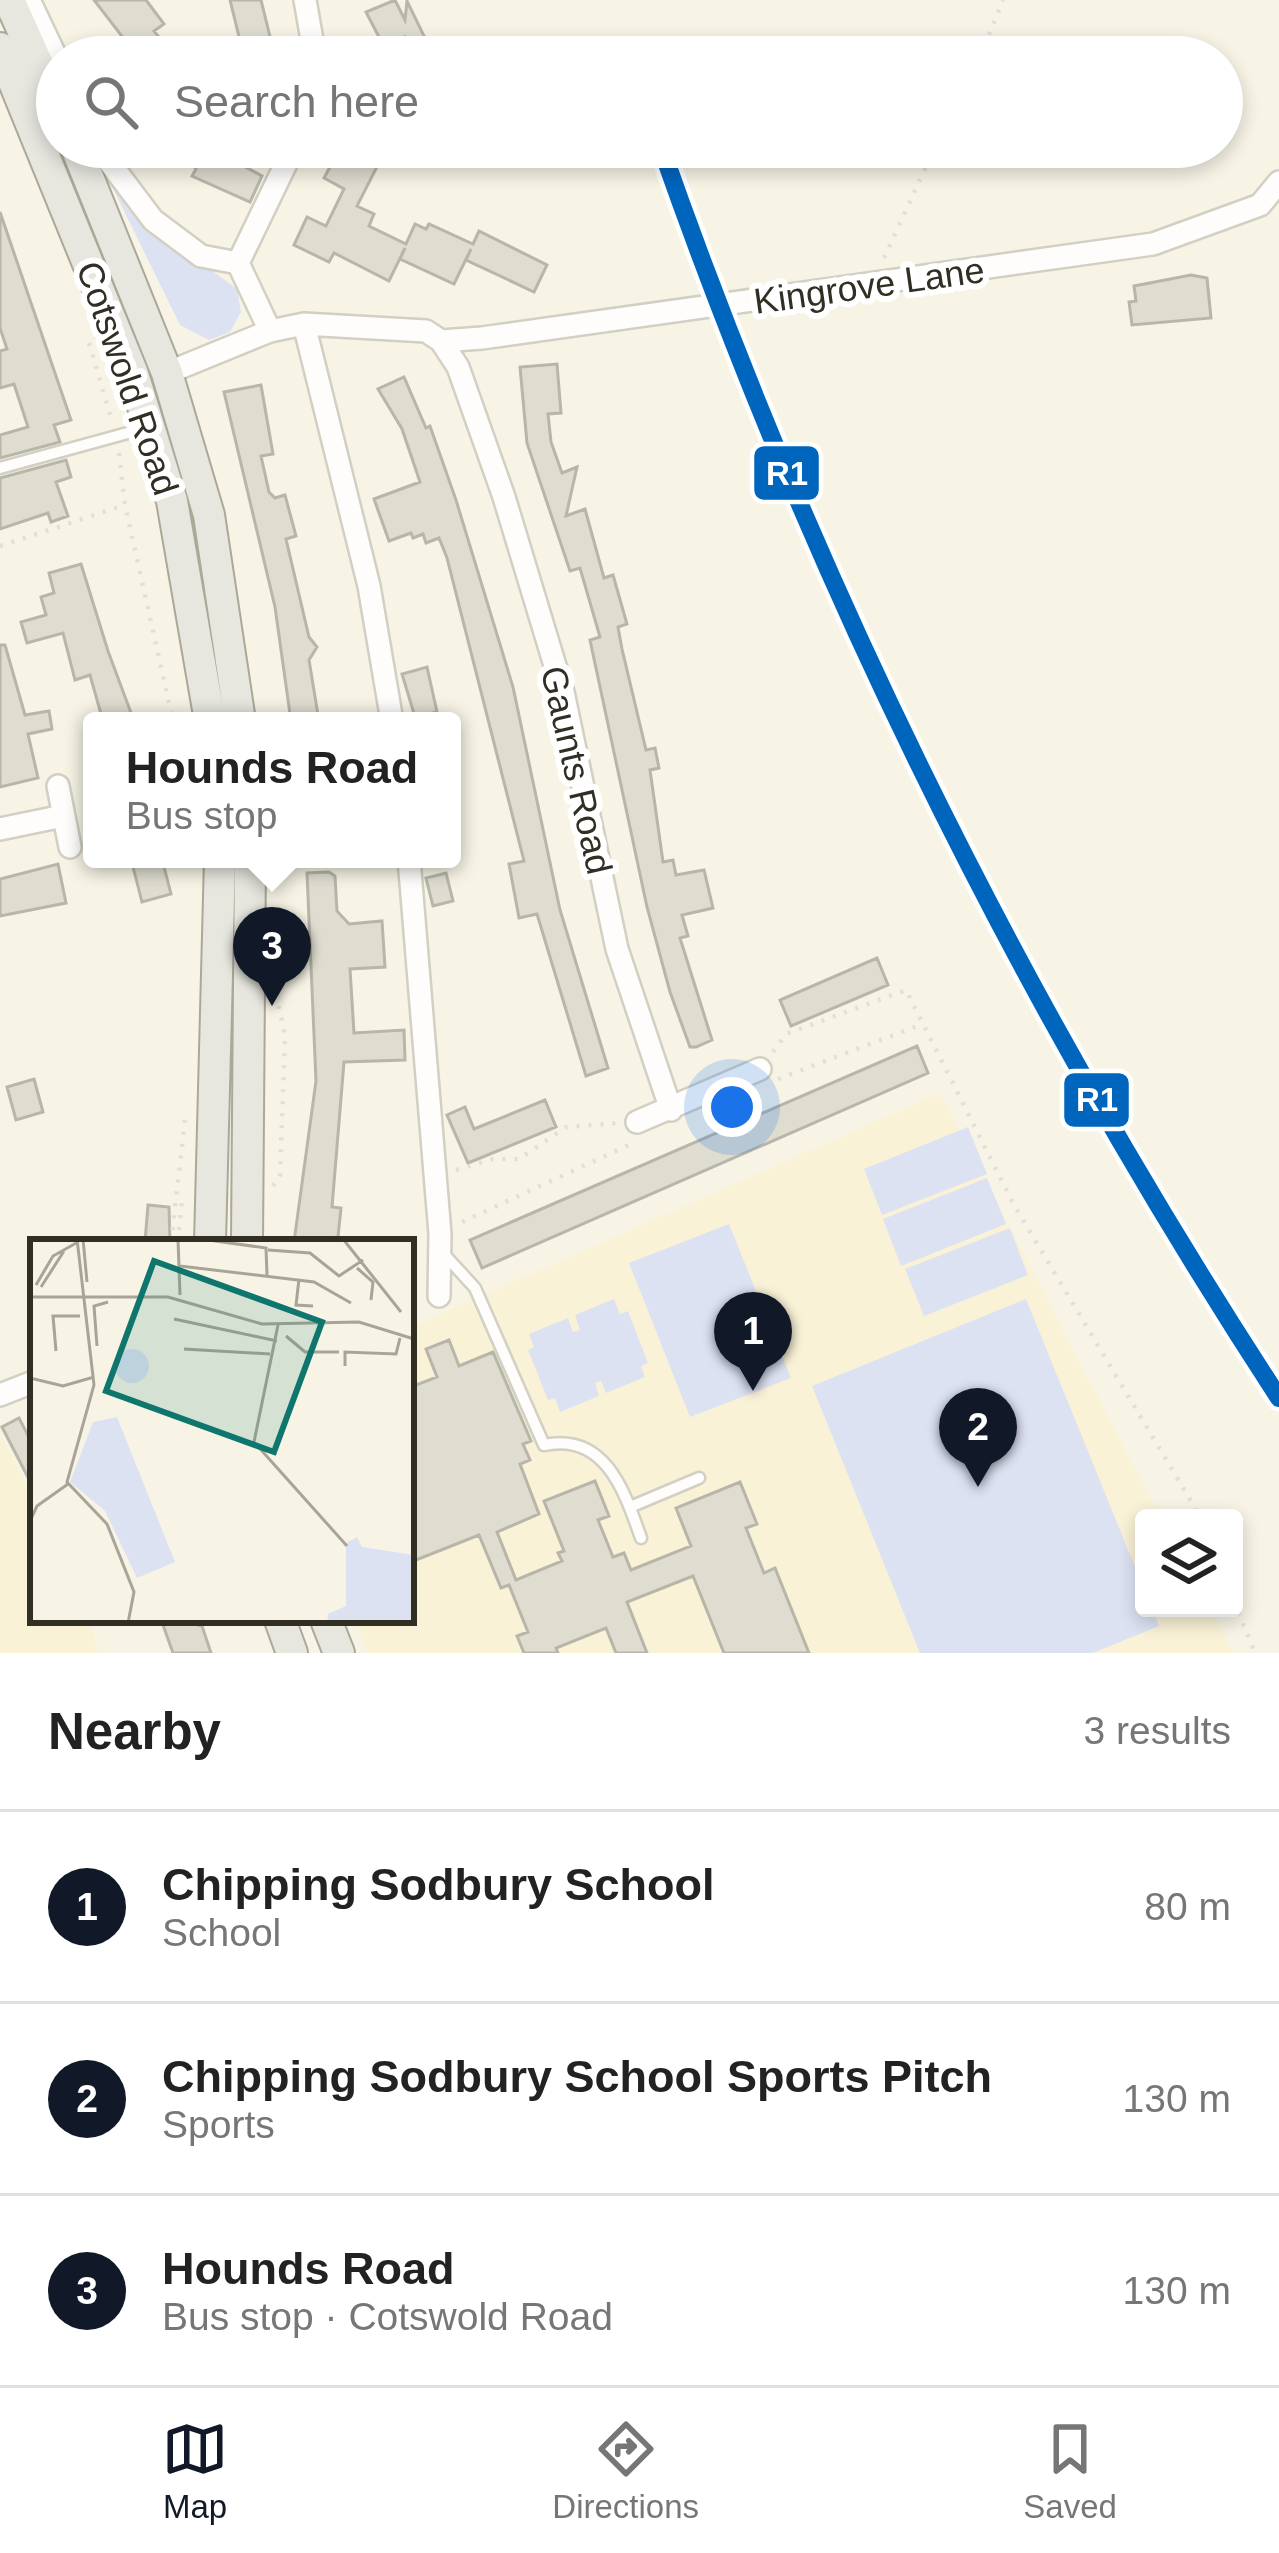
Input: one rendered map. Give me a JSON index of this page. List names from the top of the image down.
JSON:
{
  "streets": {
    "main road": ["Cotswold Road"],
    "street": ["Kingrove Lane", "Gaunts Road"]
  },
  "crossings": [
    ["Kingrove Lane", "Cotswold Road"],
    ["Kingrove Lane", "Gaunts Road"]
  ],
  "lines": ["transit line R1"],
  "page": {
    "search": "Search here",
    "popup": ["Hounds Road", "Bus stop"],
    "pins": ["3", "1", "2"],
    "heading": ["Nearby", "3 results"],
    "list": [
      {
        "mark": "1",
        "name": "Chipping Sodbury School",
        "note": "School",
        "value": "80 m"
      },
      {
        "mark": "2",
        "name": "Chipping Sodbury School Sports Pitch",
        "note": "Sports",
        "value": "130 m"
      },
      {
        "mark": "3",
        "name": "Hounds Road",
        "note": "Bus stop · Cotswold Road",
        "value": "130 m"
      }
    ],
    "nav": ["Map", "Directions", "Saved"]
  }
}
